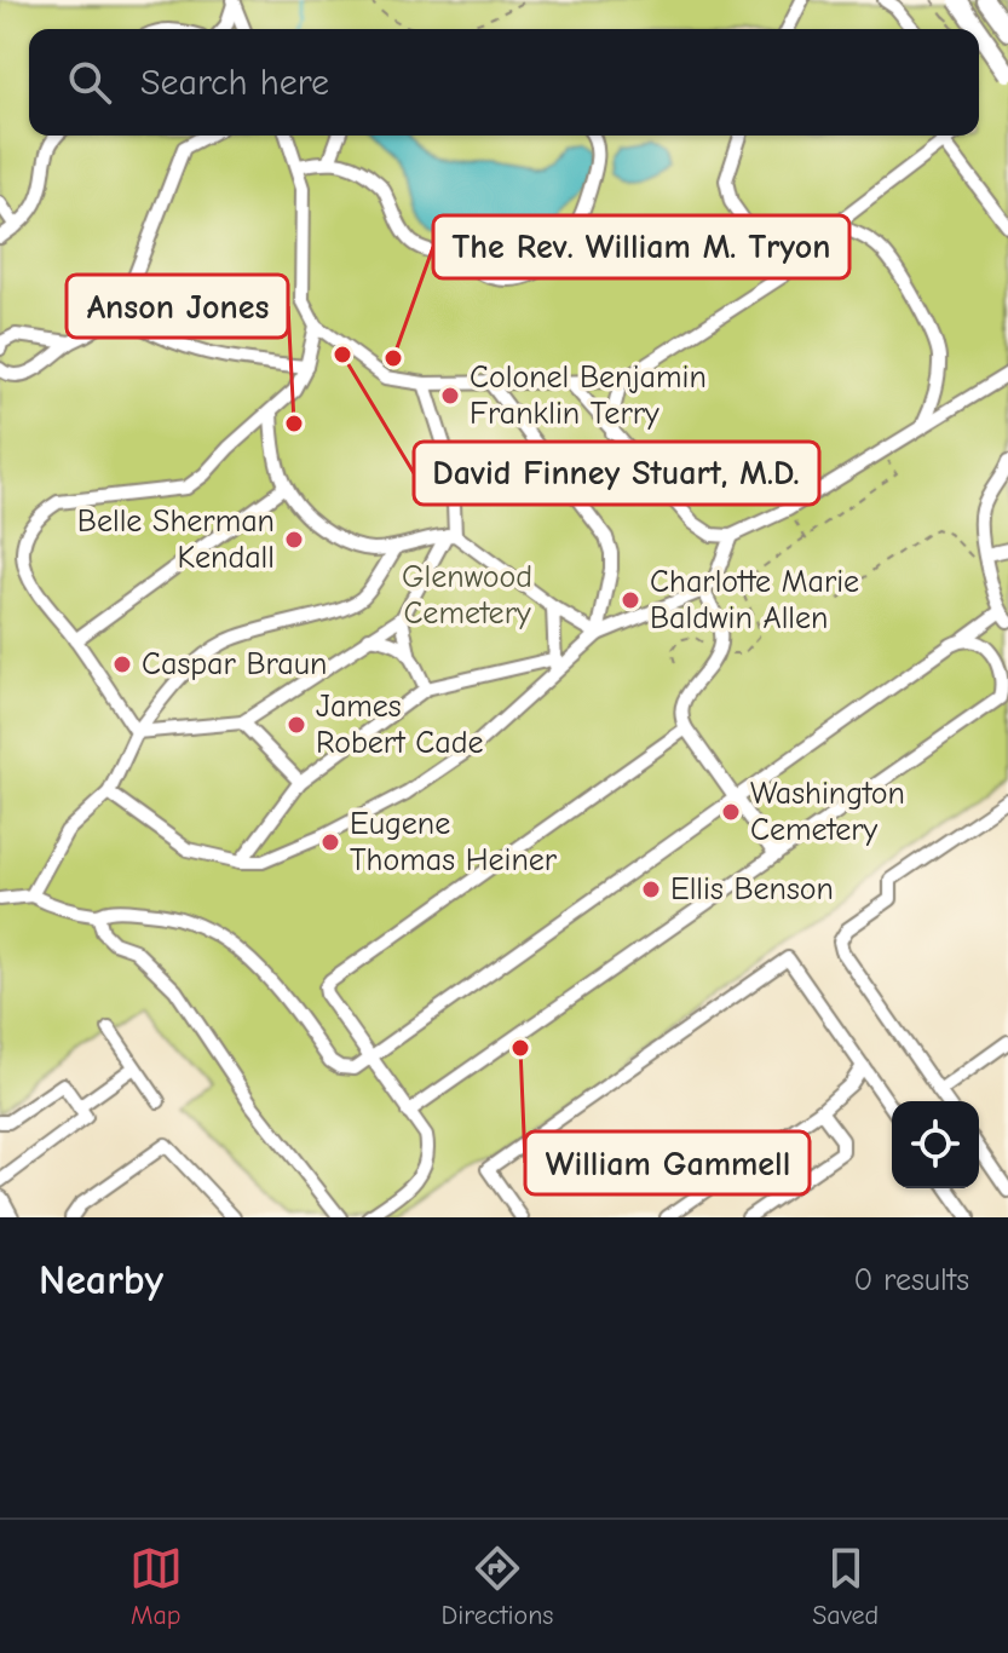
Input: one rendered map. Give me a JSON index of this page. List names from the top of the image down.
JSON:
{
  "parks": ["Glenwood Cemetery"],
  "places": [
    "David Finney Stuart, M.D.",
    "The Rev. William M. Tryon",
    "Colonel Benjamin Franklin Terry",
    "Anson Jones",
    "Belle Sherman Kendall",
    "Charlotte Marie Baldwin Allen",
    "Caspar Braun",
    "James Robert Cade",
    "Washington Cemetery",
    "Eugene Thomas Heiner",
    "Ellis Benson",
    "William Gammell"
  ],
  "page": {
    "search": "Search here",
    "heading": ["Nearby", "0 results"],
    "nav": ["Map", "Directions", "Saved"]
  }
}
